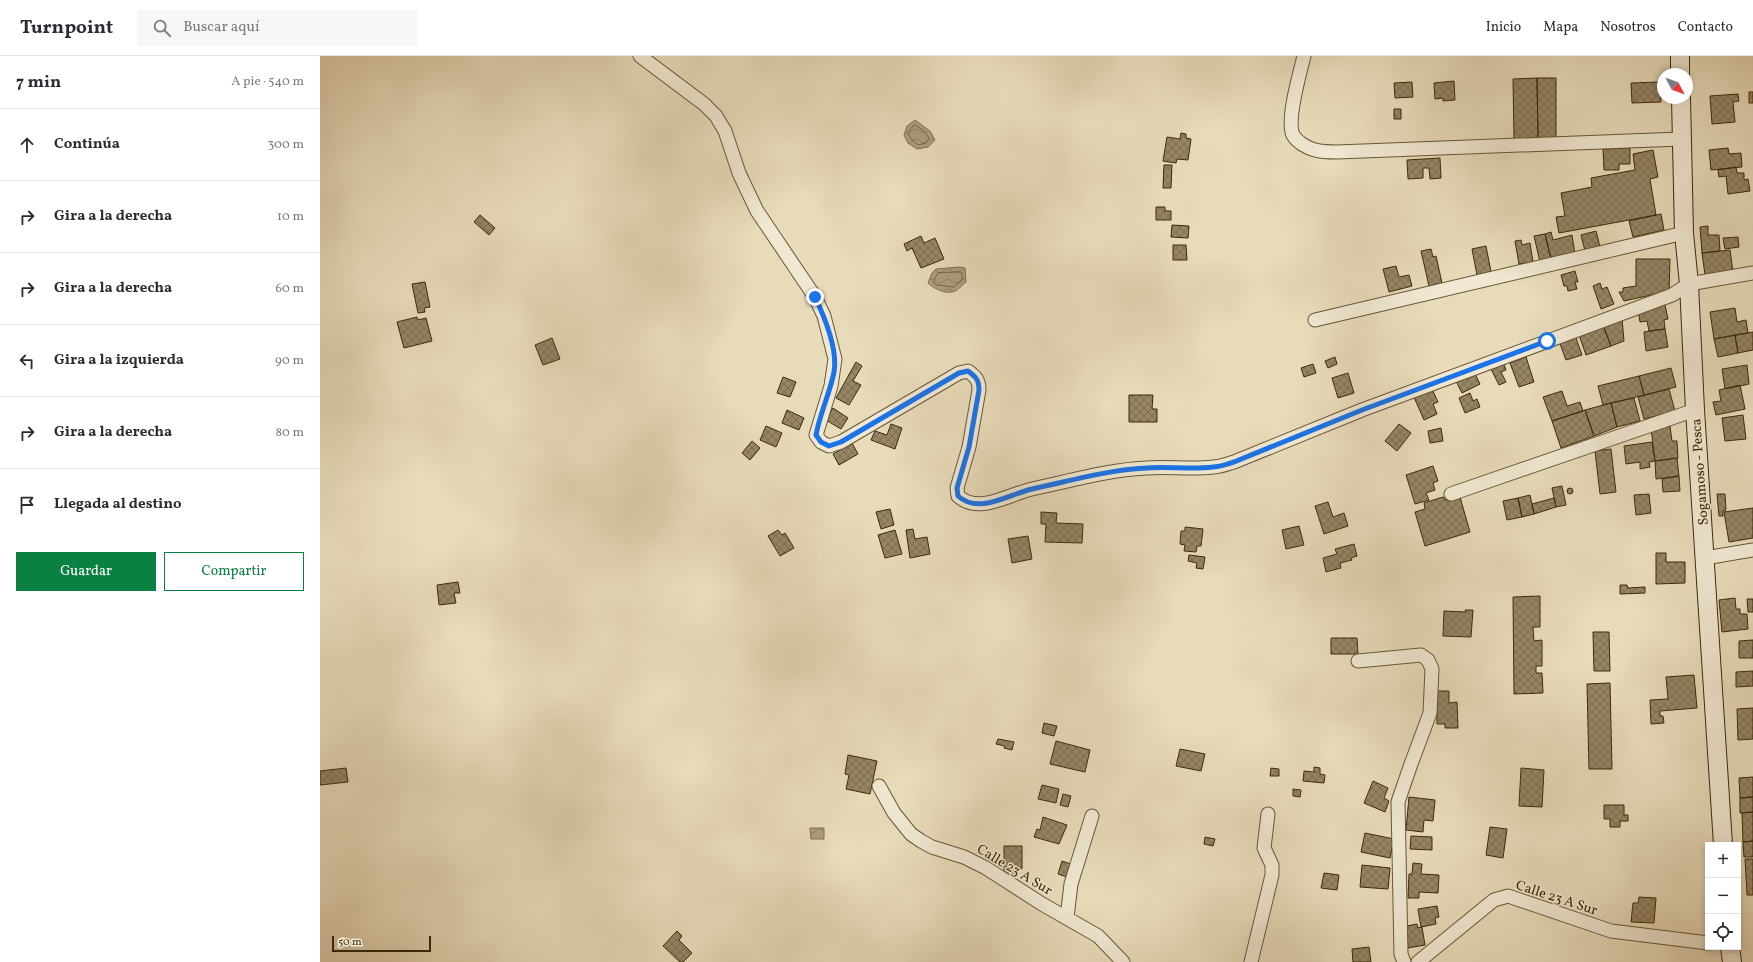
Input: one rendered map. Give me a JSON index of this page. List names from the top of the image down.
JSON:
{
  "streets": {
    "main road": ["Sogamoso - Pesca"],
    "street": ["Calle 23 A Sur"]
  },
  "scale_bar": "50 m",
  "north": "bottom right",
  "page": {
    "header": "Turnpoint",
    "search": "Buscar aquí",
    "nav": [
      "Inicio",
      "Mapa",
      "Nosotros",
      "Contacto"
    ],
    "heading": ["7 min", "A pie · 540 m"],
    "list": [
      ["Continúa", "300 m"],
      ["Gira a la derecha", "10 m"],
      ["Gira a la derecha", "60 m"],
      ["Gira a la izquierda", "90 m"],
      ["Gira a la derecha", "80 m"],
      "Llegada al destino"
    ],
    "buttons": ["Guardar", "Compartir"],
    "map_buttons": ["+", "−"],
    "scale": "50 m"
  }
}
